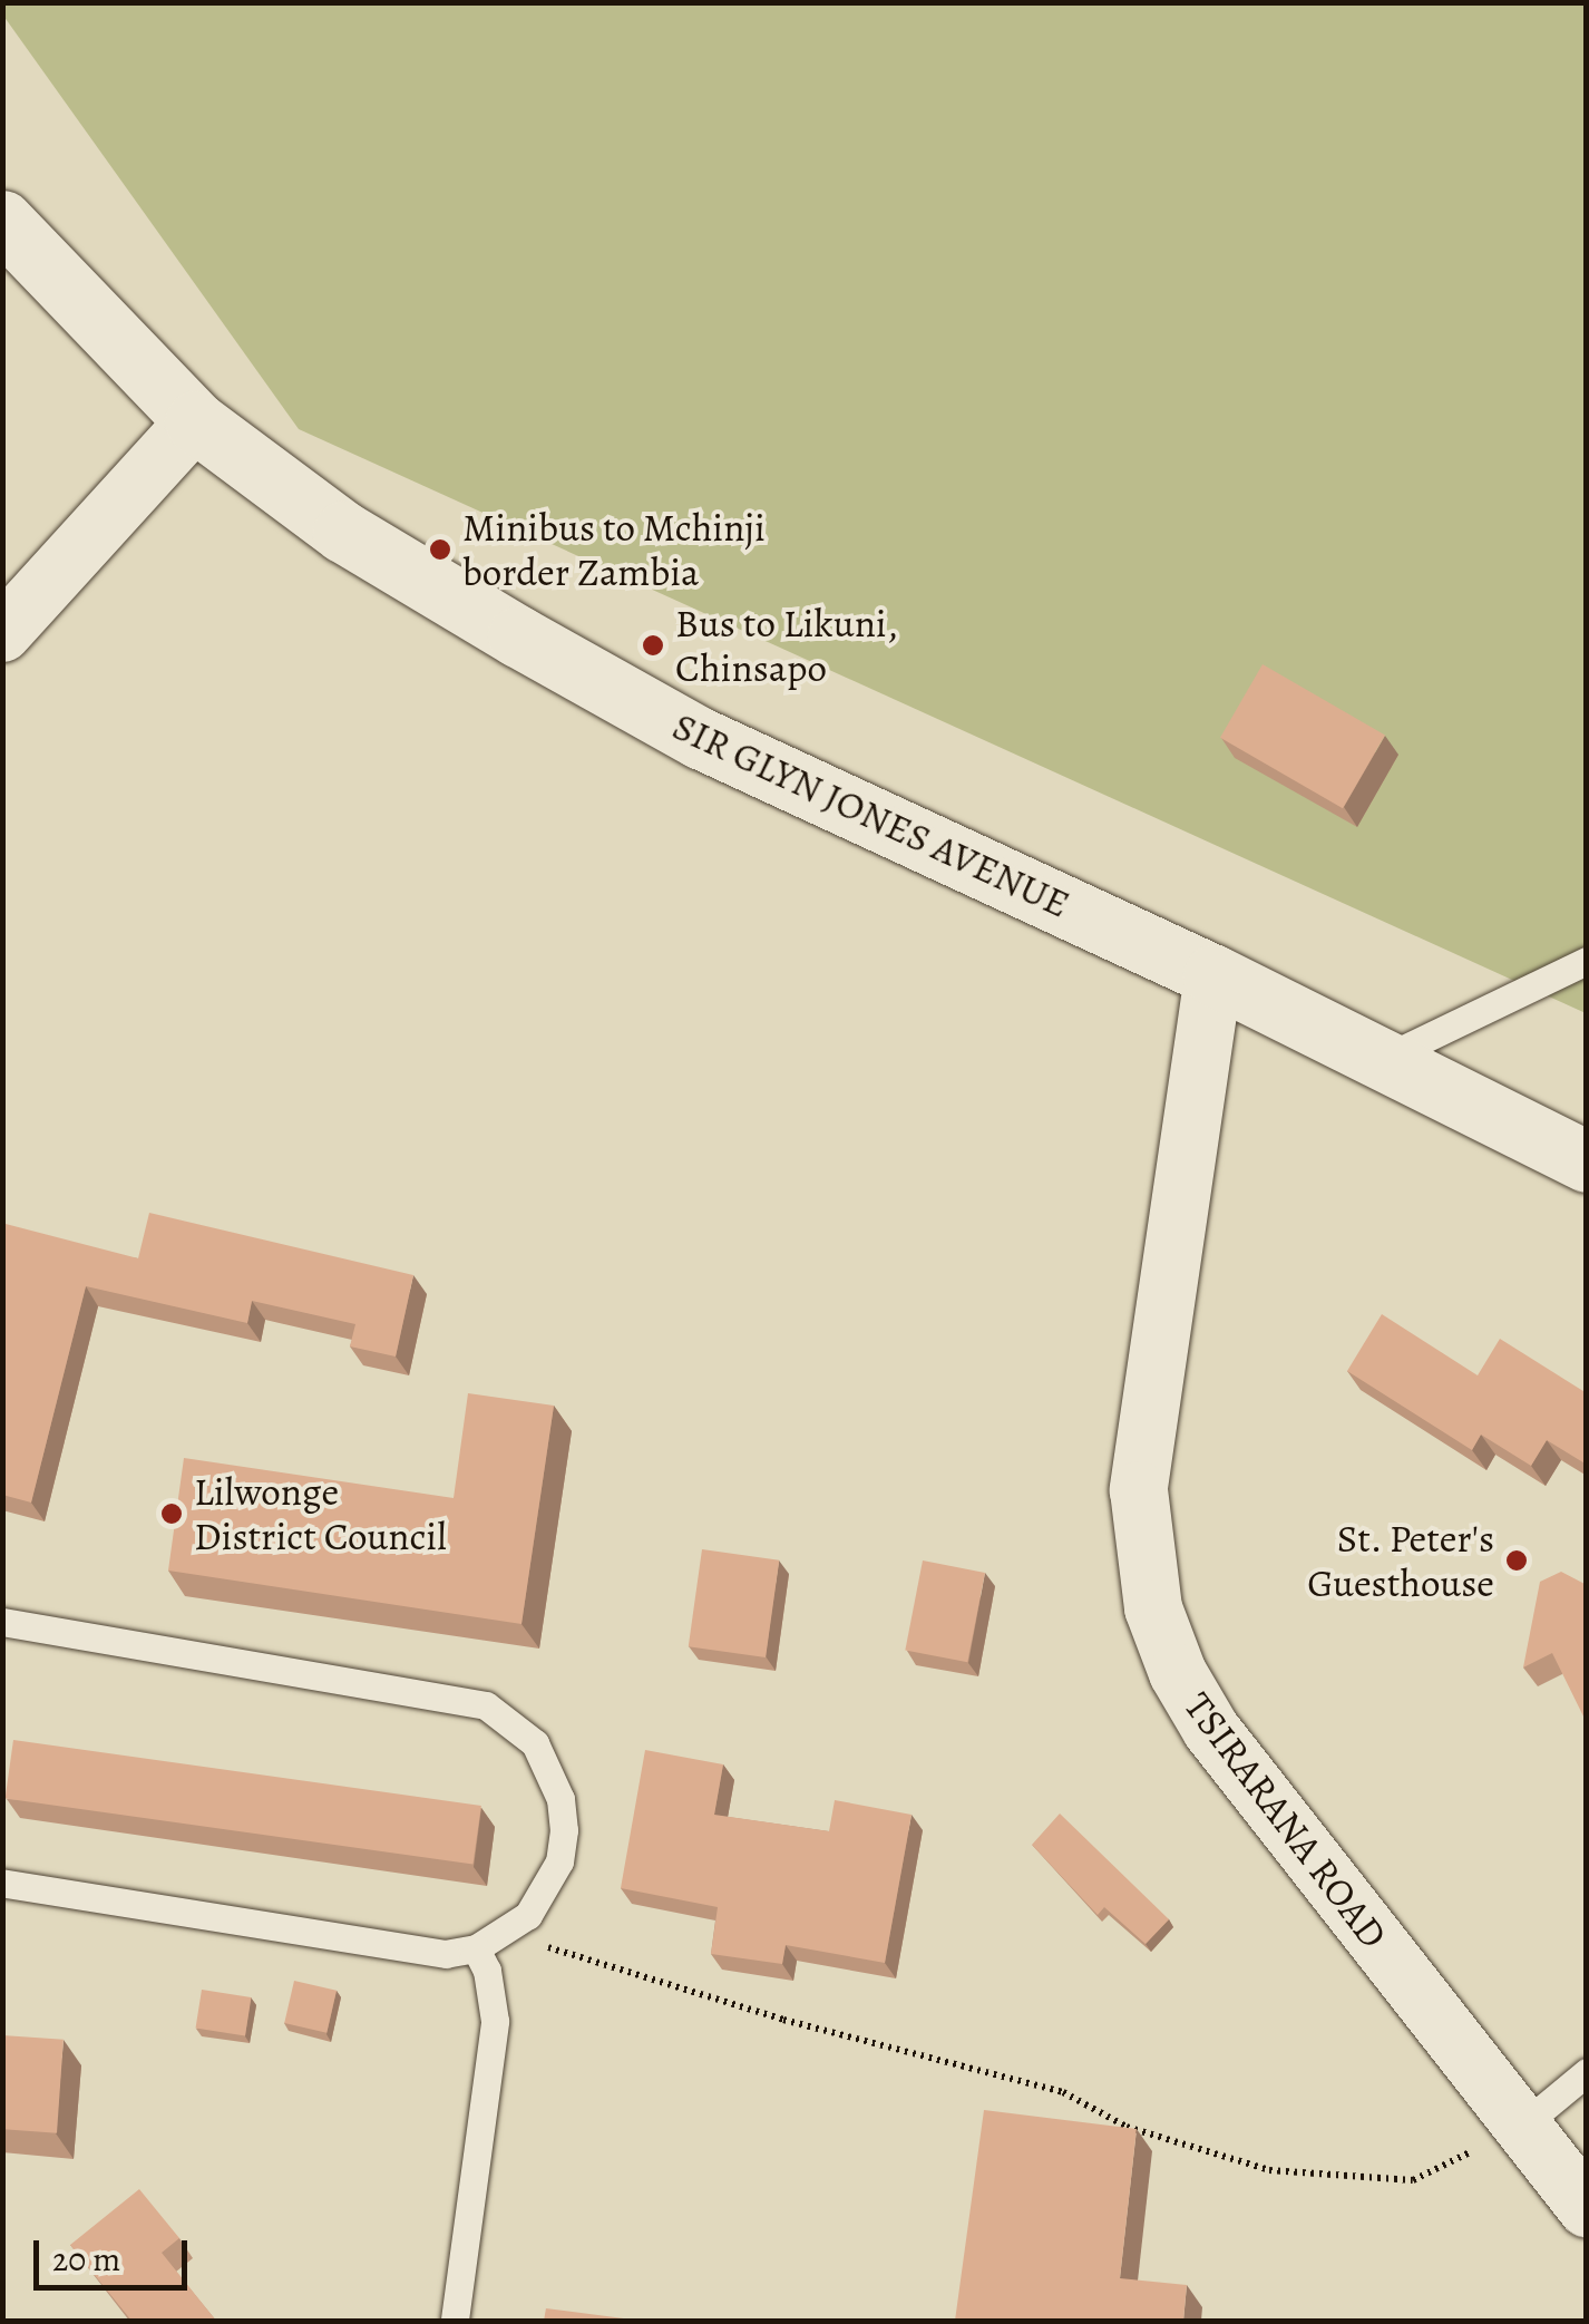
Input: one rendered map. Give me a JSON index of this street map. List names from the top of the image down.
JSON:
{
  "streets": {
    "main road": ["SIR GLYN JONES AVENUE"],
    "street": ["TSIRARANA ROAD"]
  },
  "crossings": [
    ["SIR GLYN JONES AVENUE", "TSIRARANA ROAD"]
  ],
  "places": [
    "Minibus to Mchinji border Zambia",
    "Bus to Likuni, Chinsapo",
    "Lilwonge District Council",
    "St. Peter's Guesthouse"
  ],
  "scale_bar": "20 m"
}
